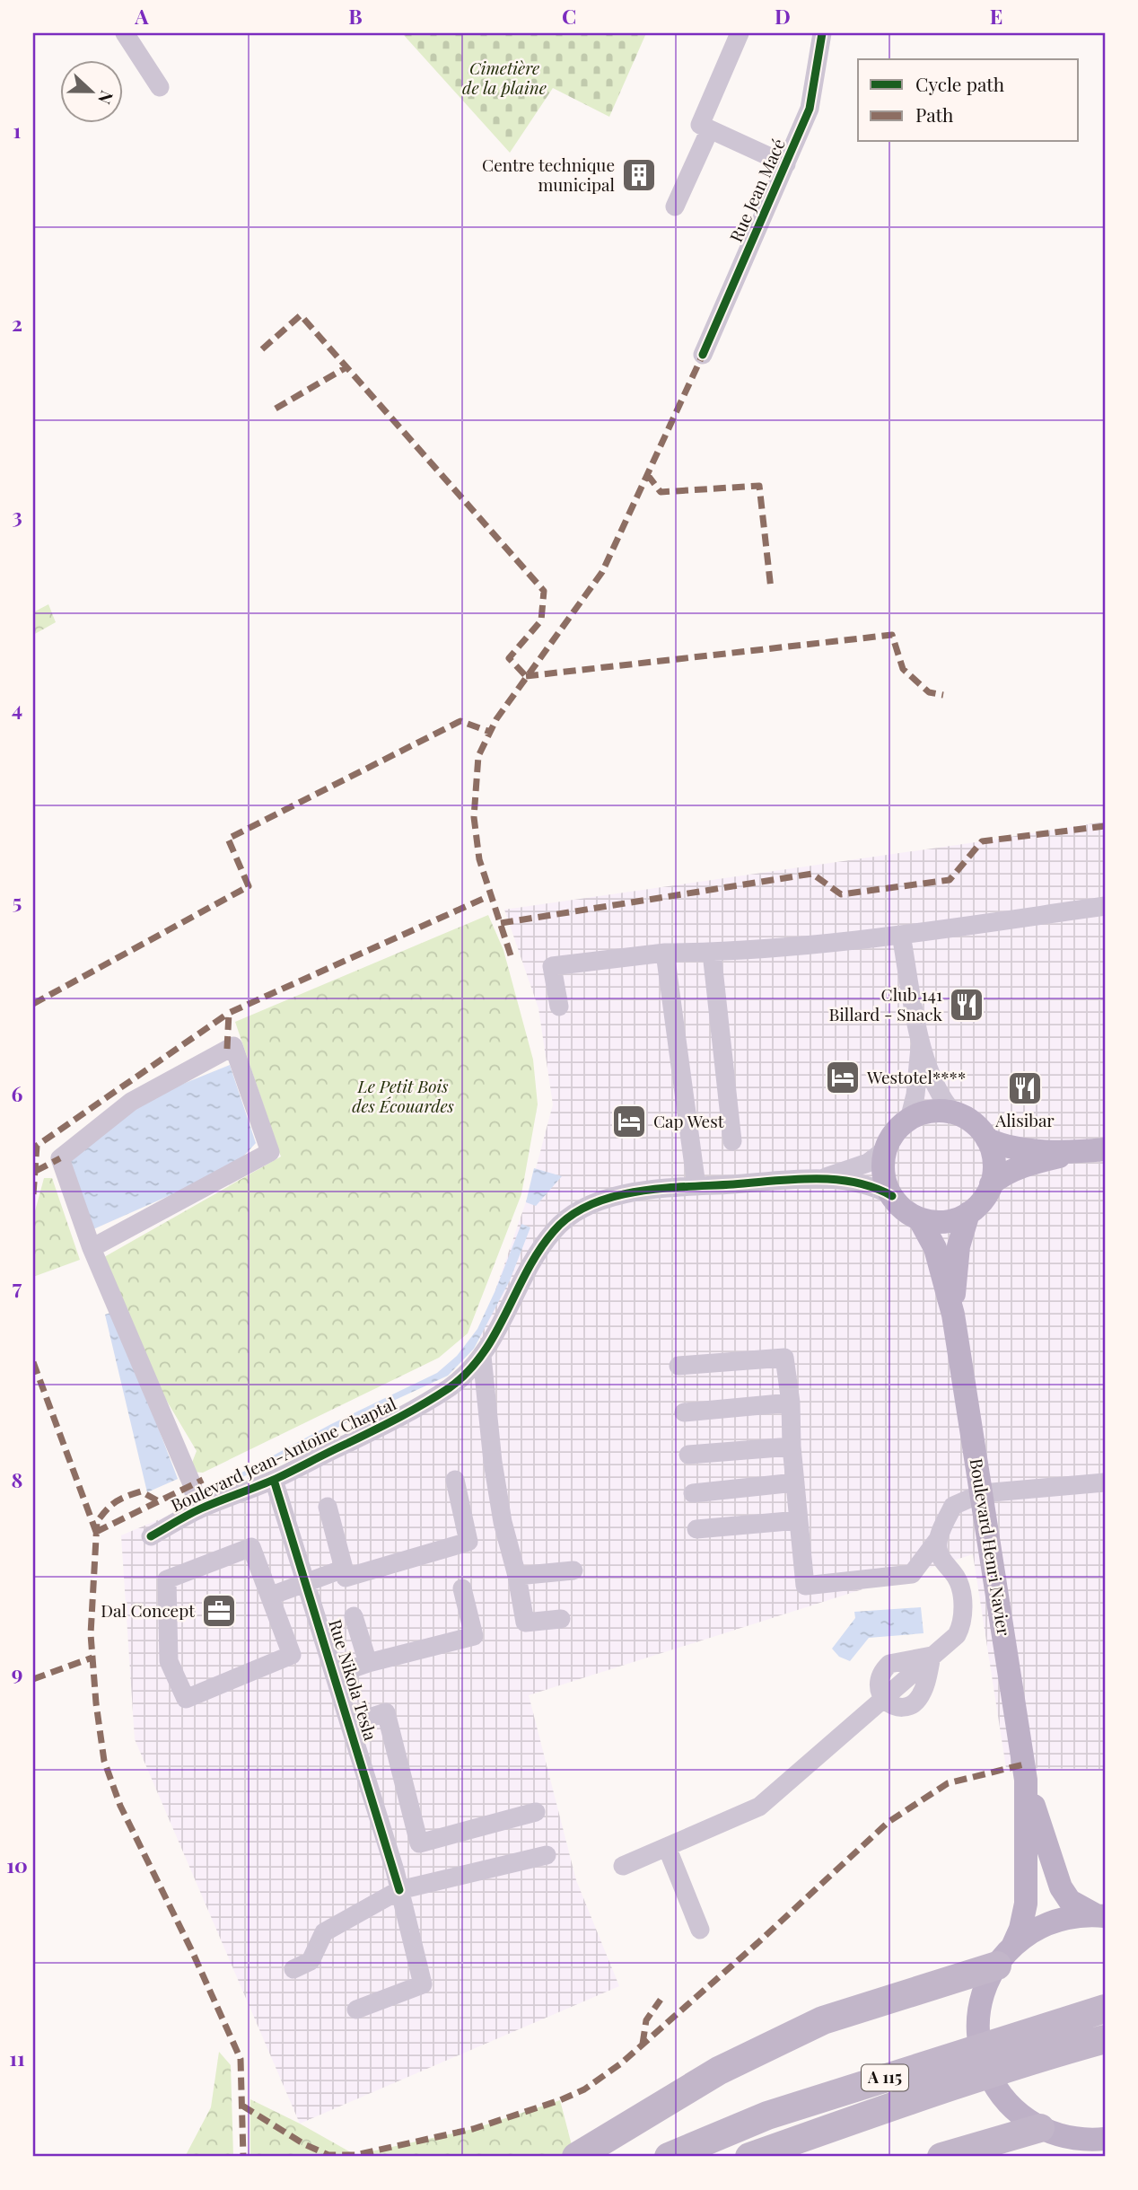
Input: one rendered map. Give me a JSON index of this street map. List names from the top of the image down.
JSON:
{
  "streets": {
    "highway": ["A 115"],
    "main road": ["Boulevard Henri Navier"],
    "street": ["Rue Jean Macé", "Boulevard Jean-Antoine Chaptal", "Rue Nikola Tesla"]
  },
  "crossings": [
    ["Boulevard Jean-Antoine Chaptal", "Boulevard Henri Navier"],
    ["Boulevard Jean-Antoine Chaptal", "Rue Nikola Tesla"]
  ],
  "parks": ["Cimetière de la plaine", "Le Petit Bois des Écouardes"],
  "places": {
    "building": ["Centre technique municipal"],
    "restaurant": ["Club 141 Billard - Snack", "Alisibar"],
    "hotel": ["Westotel****", "Cap West"],
    "office": ["Dal Concept"]
  },
  "legend": ["Cycle path", "Path"],
  "north": "right",
  "grid": {
    "columns": [
      "A",
      "B",
      "C",
      "D",
      "E"
    ],
    "rows": [
      "1",
      "2",
      "3",
      "4",
      "5",
      "6",
      "7",
      "8",
      "9",
      "10",
      "11"
    ]
  }
}
